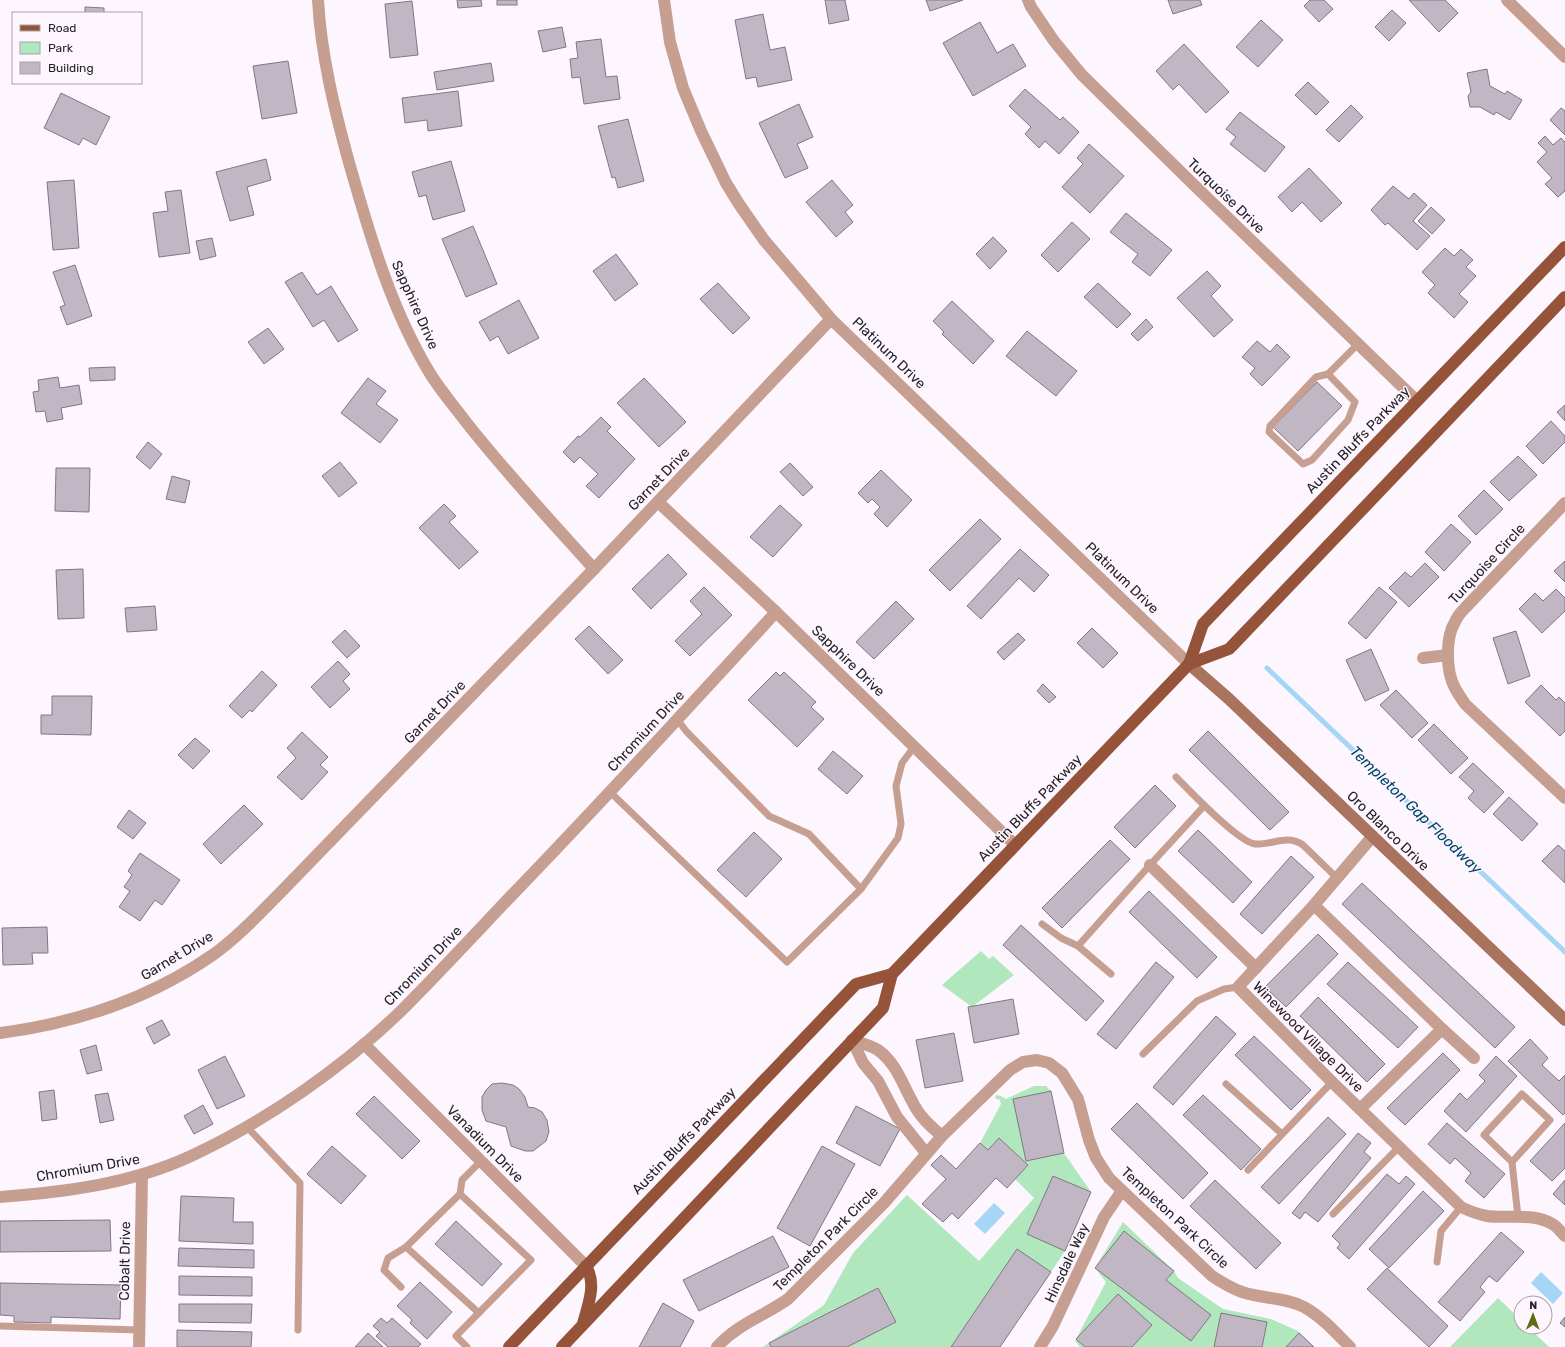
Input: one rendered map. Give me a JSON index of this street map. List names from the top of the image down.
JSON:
{
  "streets": {
    "main road": ["Austin Bluffs Parkway"],
    "street": [
      "Turquoise Drive",
      "Sapphire Drive",
      "Platinum Drive",
      "Garnet Drive",
      "Turquoise Circle",
      "Chromium Drive",
      "Oro Blanco Drive",
      "Winewood Village Drive",
      "Vanadium Drive",
      "Templeton Park Circle",
      "Cobalt Drive",
      "Hinsdale Way"
    ]
  },
  "crossings": [
    ["Turquoise Drive", "Austin Bluffs Parkway"],
    ["Sapphire Drive", "Austin Bluffs Parkway"],
    ["Sapphire Drive", "Garnet Drive"],
    ["Sapphire Drive", "Chromium Drive"],
    ["Platinum Drive", "Austin Bluffs Parkway"],
    ["Platinum Drive", "Garnet Drive"],
    ["Platinum Drive", "Oro Blanco Drive"],
    ["Austin Bluffs Parkway", "Oro Blanco Drive"],
    ["Austin Bluffs Parkway", "Vanadium Drive"],
    ["Chromium Drive", "Vanadium Drive"],
    ["Chromium Drive", "Cobalt Drive"],
    ["Oro Blanco Drive", "Winewood Village Drive"],
    ["Templeton Park Circle", "Hinsdale Way"]
  ],
  "water": ["Templeton Gap Floodway"],
  "legend": ["Road", "Park", "Building"],
  "north": "top"
}
